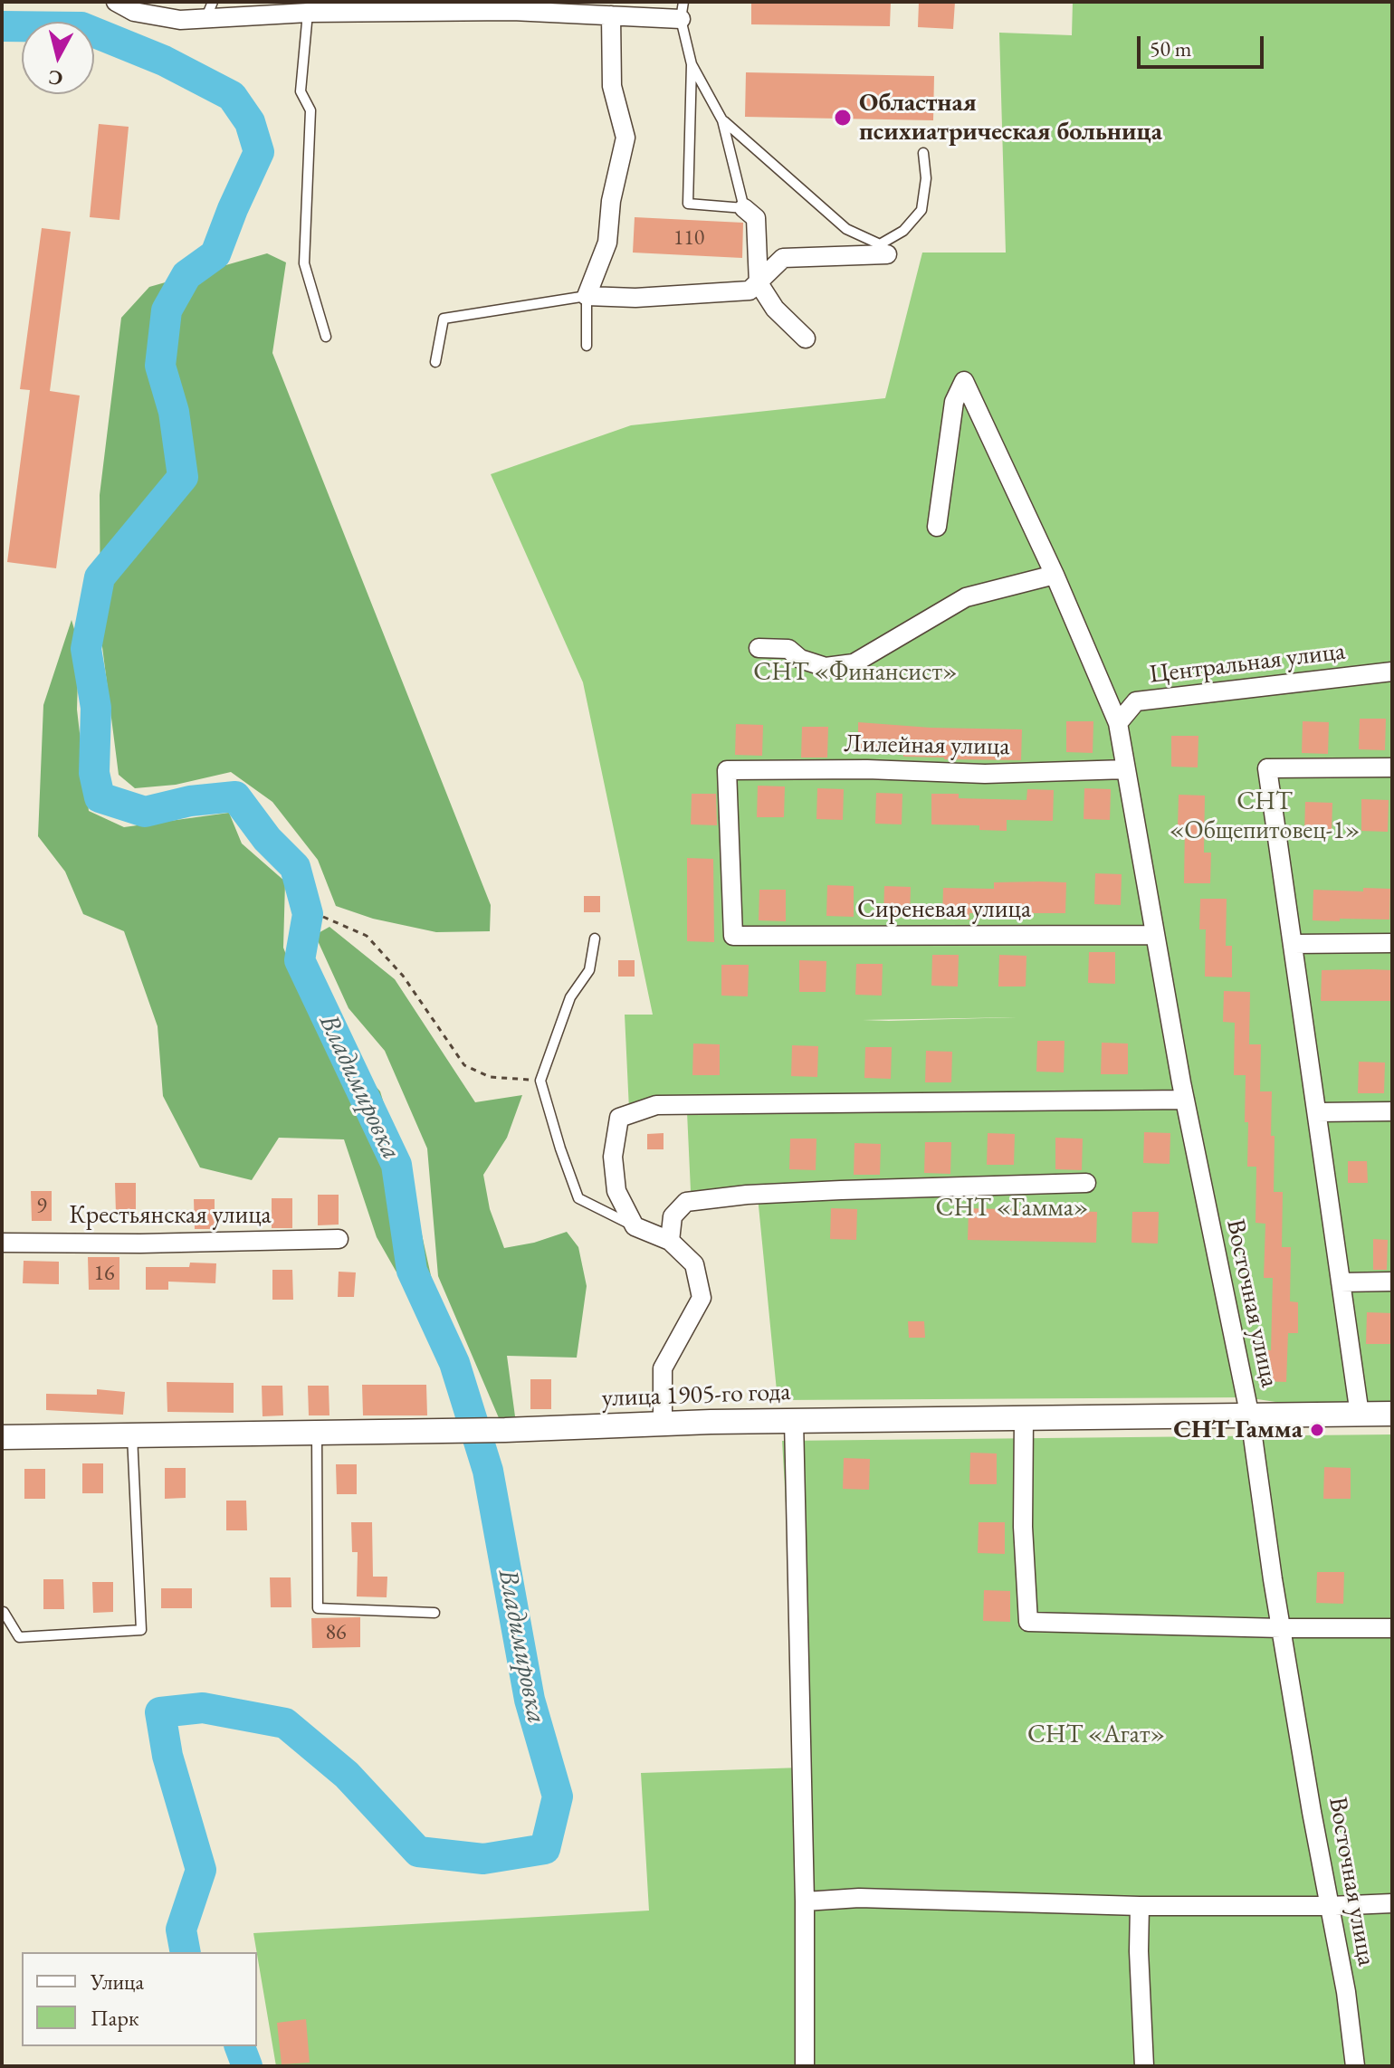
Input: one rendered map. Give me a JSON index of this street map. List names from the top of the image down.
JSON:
{
  "streets": {
    "street": [
      "Центральная улица",
      "Лилейная улица",
      "Сиреневая улица",
      "Крестьянская улица",
      "Восточная улица",
      "улица 1905-го года"
    ]
  },
  "crossings": [
    ["Центральная улица", "Восточная улица"],
    ["Лилейная улица", "Сиреневая улица"],
    ["Лилейная улица", "Восточная улица"],
    ["Сиреневая улица", "Восточная улица"],
    ["Восточная улица", "улица 1905-го года"]
  ],
  "water": ["Владимировка"],
  "parks": [
    "СНТ «Финансист»",
    "СНТ «Общепитовец-1»",
    "СНТ «Гамма»",
    "СНТ «Агат»"
  ],
  "places": ["Областная психиатрическая больница", "СНТ Гамма"],
  "house_numbers": [
    "110",
    "9",
    "16",
    "86"
  ],
  "legend": ["Улица", "Парк"],
  "scale_bar": "50 m",
  "north": "bottom"
}
